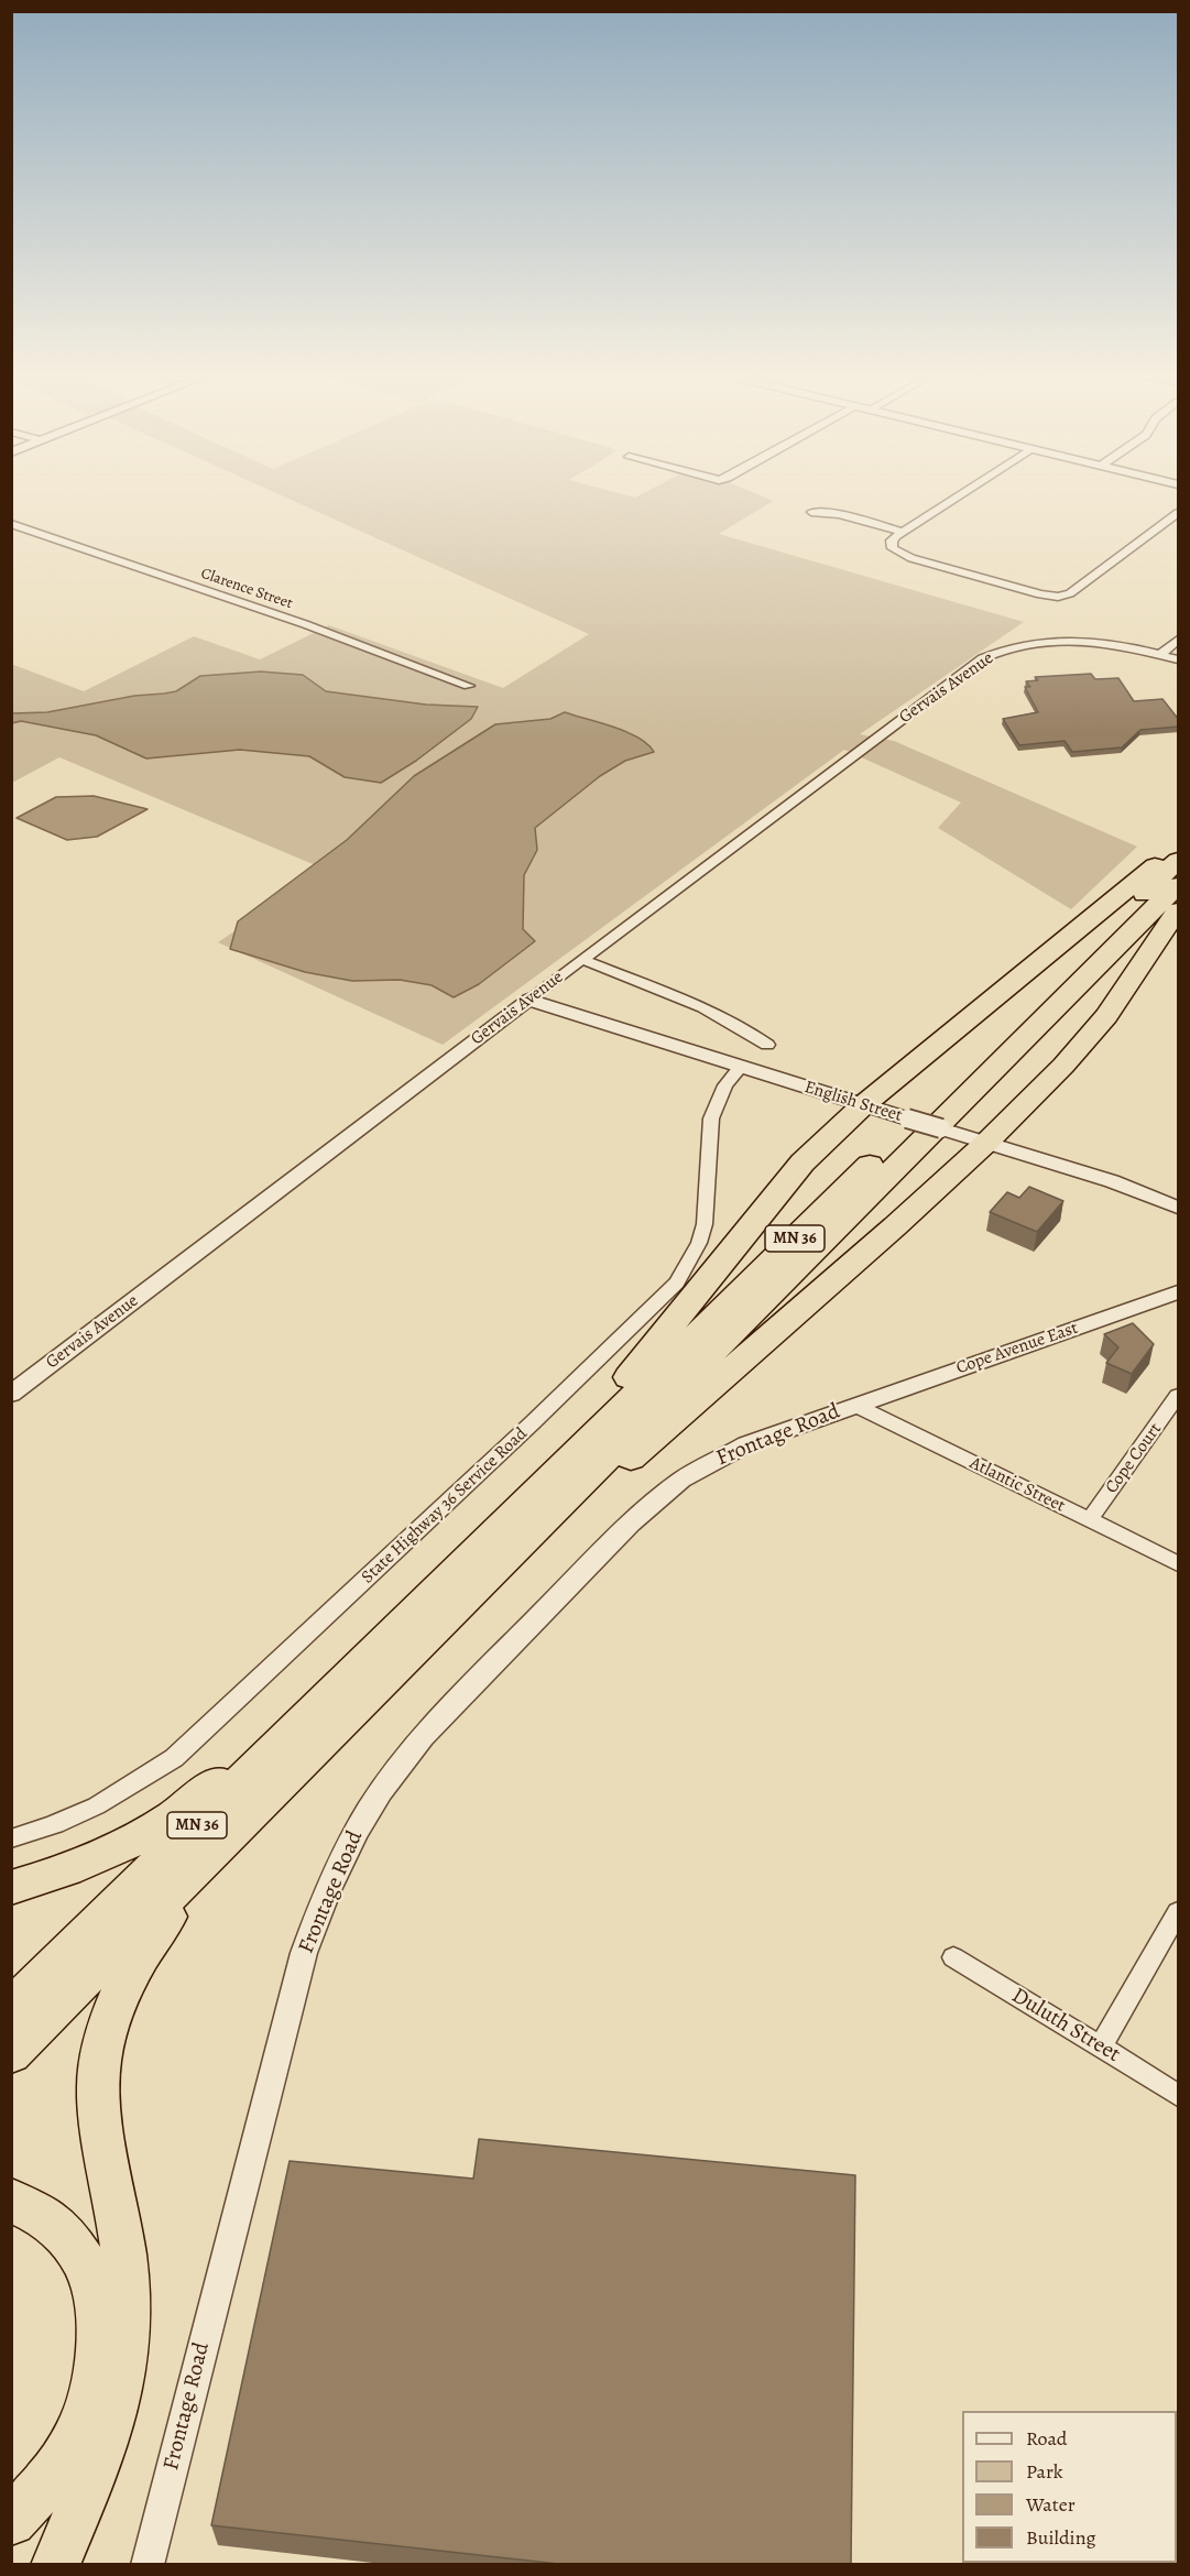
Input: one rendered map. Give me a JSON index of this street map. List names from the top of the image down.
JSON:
{
  "streets": {
    "highway": ["MN 36"],
    "street": [
      "Clarence Street",
      "Gervais Avenue",
      "English Street",
      "Cope Avenue East",
      "Frontage Road",
      "Cope Court",
      "Atlantic Street",
      "State Highway 36 Service Road",
      "Duluth Street"
    ]
  },
  "crossings": [
    ["Gervais Avenue", "English Street"],
    ["English Street", "State Highway 36 Service Road"],
    ["Cope Avenue East", "Frontage Road"],
    ["Cope Avenue East", "Atlantic Street"],
    ["Frontage Road", "Atlantic Street"],
    ["Cope Court", "Atlantic Street"]
  ],
  "legend": [
    "Road",
    "Park",
    "Water",
    "Building"
  ]
}
